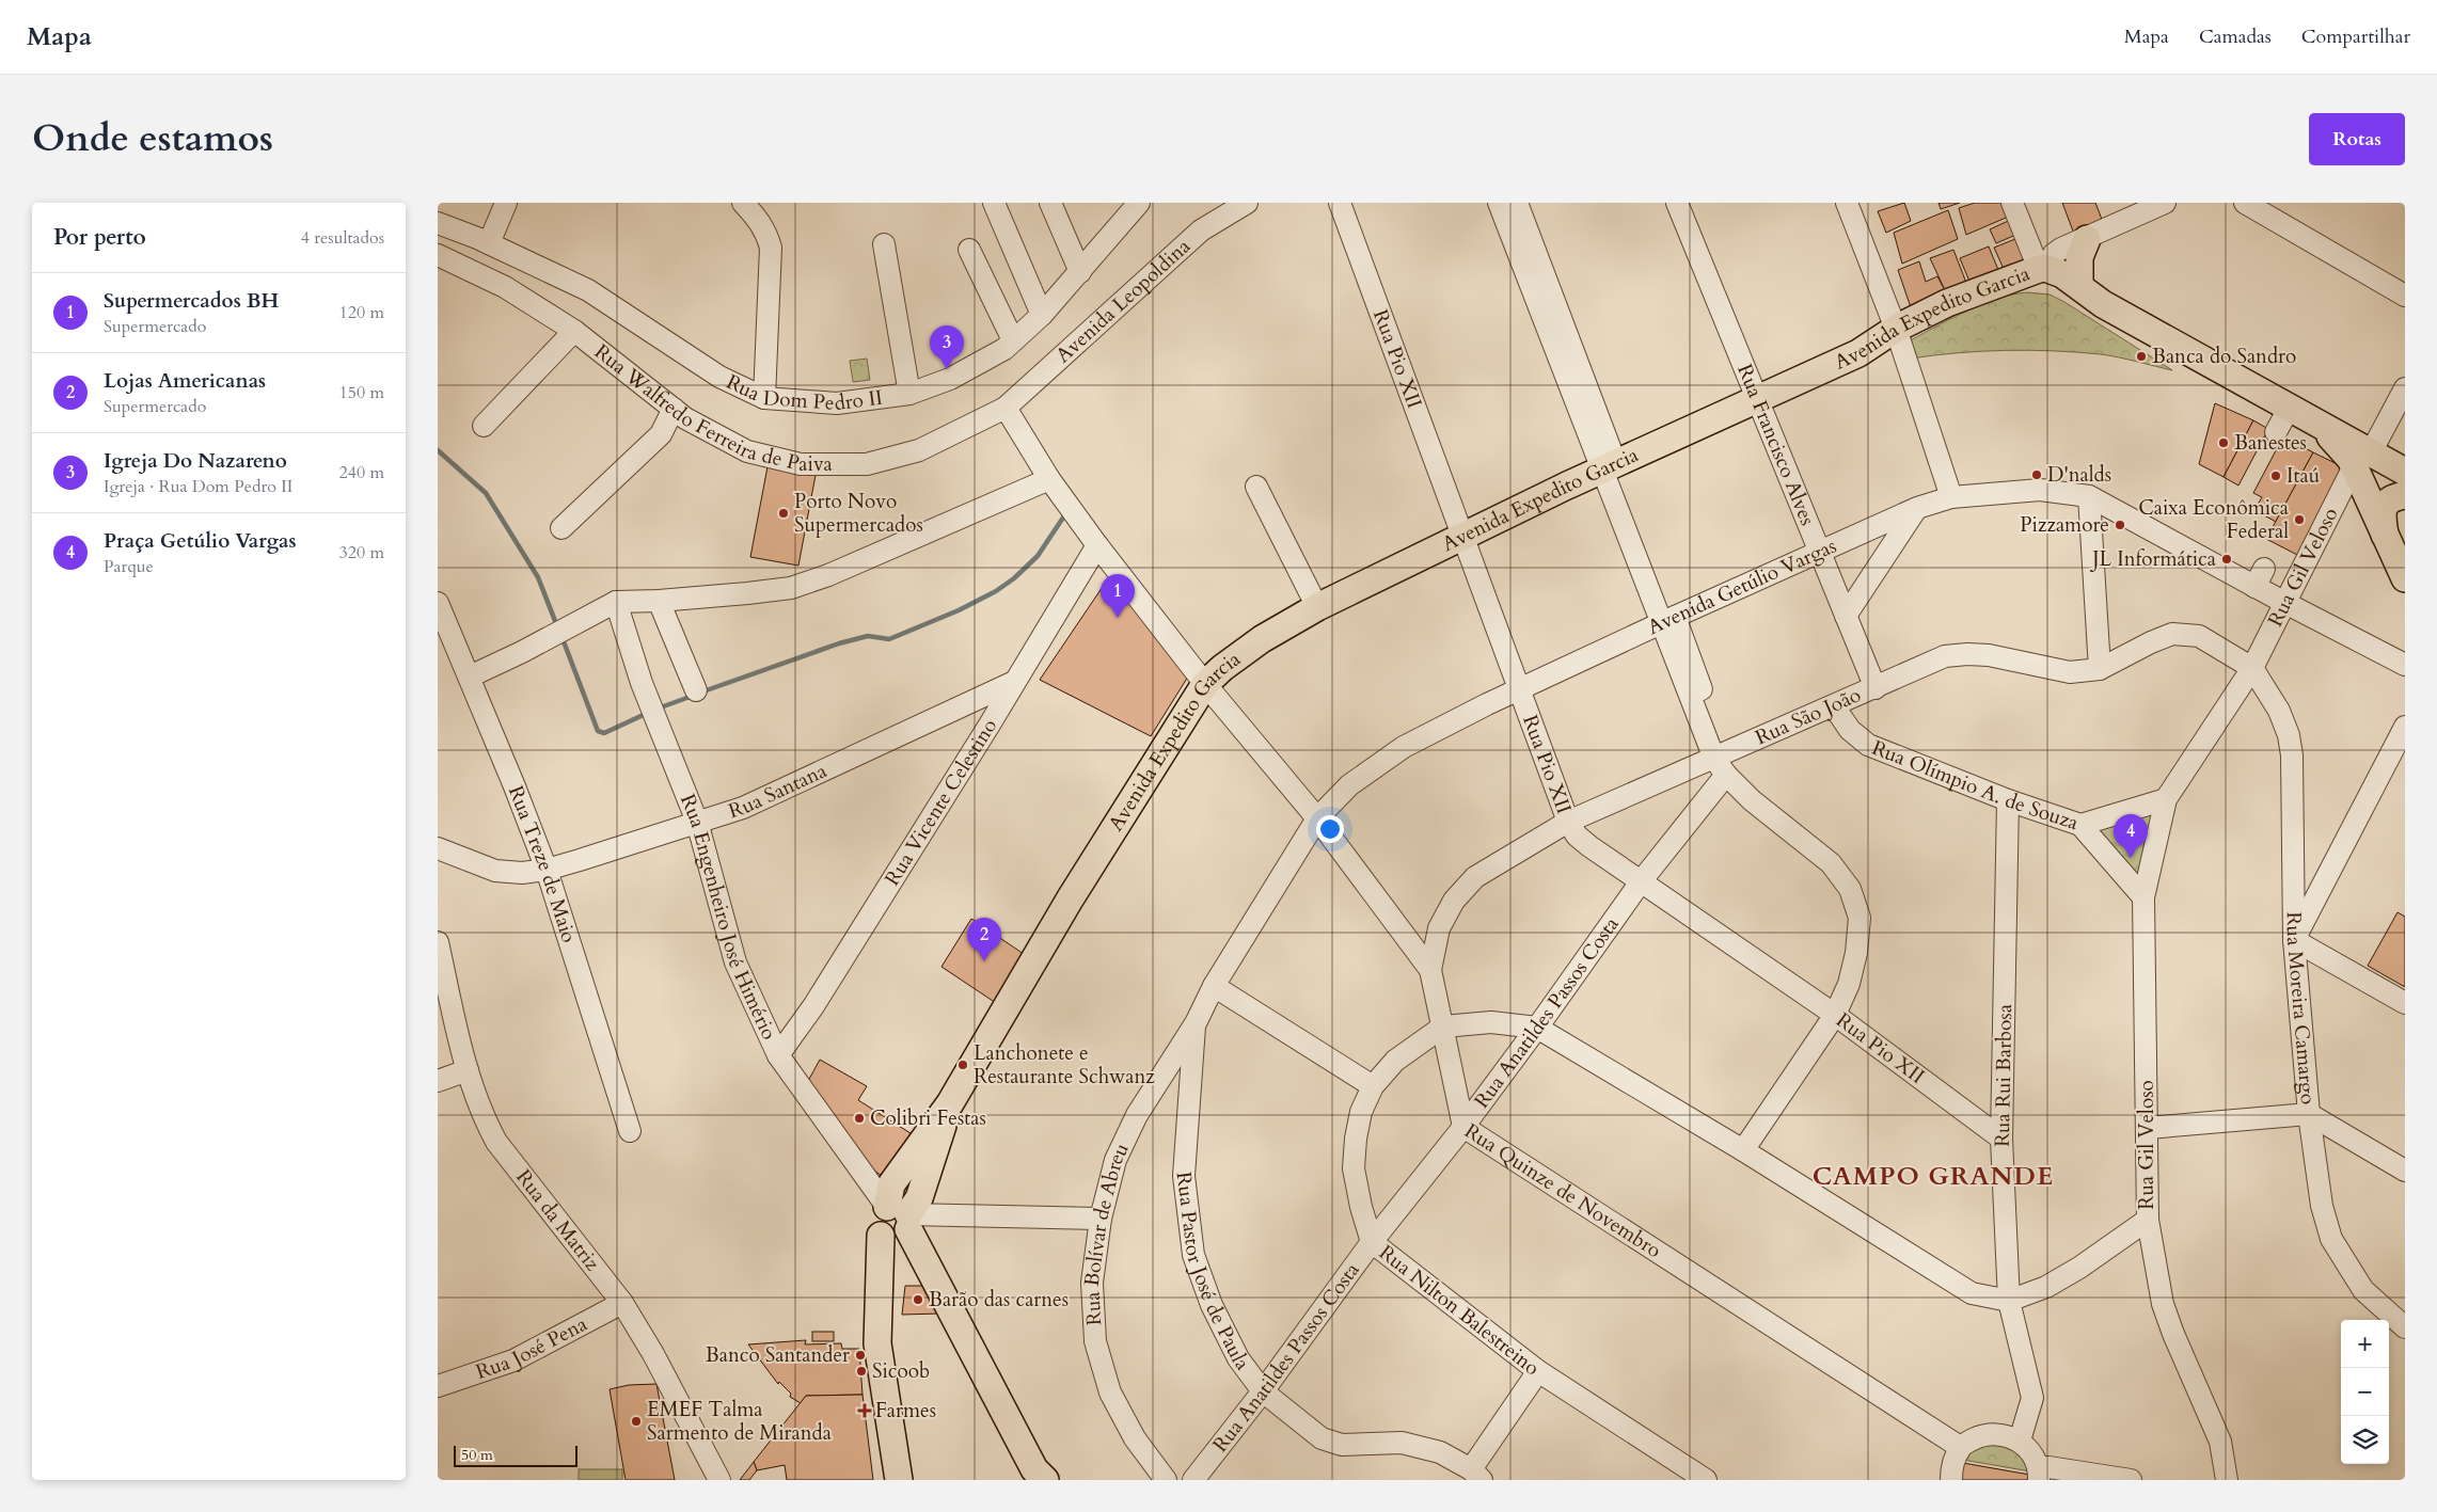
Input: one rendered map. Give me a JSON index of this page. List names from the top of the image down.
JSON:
{
  "streets": {
    "main road": ["Avenida Expedito Garcia"],
    "street": [
      "Avenida Leopoldina",
      "Rua Pio XII",
      "Rua Dom Pedro II",
      "Rua Walfredo Ferreira de Paiva",
      "Rua Francisco Alves",
      "Rua Gil Veloso",
      "Avenida Getúlio Vargas",
      "Rua São João",
      "Rua Olímpio A. de Souza",
      "Rua Santana",
      "Rua Vicente Celestino",
      "Rua Treze de Maio",
      "Rua Engenheiro José Himério",
      "Rua Moreira Camargo",
      "Rua Anatildes Passos Costa",
      "Rua Rui Barbosa",
      "Rua Quinze de Novembro",
      "Rua da Matriz",
      "Rua Bolívar de Abreu",
      "Rua Pastor José de Paula",
      "Rua Nilton Balestreino",
      "Rua José Pena"
    ]
  },
  "crossings": [
    ["Avenida Leopoldina", "Rua Walfredo Ferreira de Paiva"],
    ["Avenida Leopoldina", "Rua Quinze de Novembro"],
    ["Avenida Expedito Garcia", "Rua Pio XII"],
    ["Avenida Expedito Garcia", "Rua Francisco Alves"],
    ["Avenida Expedito Garcia", "Rua Gil Veloso"],
    ["Avenida Expedito Garcia", "Rua Engenheiro José Himério"],
    ["Avenida Expedito Garcia", "Rua Quinze de Novembro"],
    ["Rua Pio XII", "Avenida Getúlio Vargas"],
    ["Rua Pio XII", "Rua São João"],
    ["Rua Pio XII", "Rua Anatildes Passos Costa"],
    ["Rua Pio XII", "Rua Rui Barbosa"],
    ["Rua Walfredo Ferreira de Paiva", "Rua Quinze de Novembro"],
    ["Rua Francisco Alves", "Avenida Getúlio Vargas"],
    ["Rua Francisco Alves", "Rua São João"],
    ["Rua Gil Veloso", "Avenida Getúlio Vargas"],
    ["Rua Gil Veloso", "Rua São João"],
    ["Rua Gil Veloso", "Rua Olímpio A. de Souza"],
    ["Rua Gil Veloso", "Rua Moreira Camargo"],
    ["Avenida Getúlio Vargas", "Rua Quinze de Novembro"],
    ["Avenida Getúlio Vargas", "Rua Bolívar de Abreu"],
    ["Avenida Getúlio Vargas", "Rua Pastor José de Paula"],
    ["Rua São João", "Rua Olímpio A. de Souza"],
    ["Rua São João", "Rua Moreira Camargo"],
    ["Rua São João", "Rua Anatildes Passos Costa"],
    ["Rua São João", "Rua Quinze de Novembro"],
    ["Rua Olímpio A. de Souza", "Rua Rui Barbosa"],
    ["Rua Santana", "Rua Vicente Celestino"],
    ["Rua Santana", "Rua Treze de Maio"],
    ["Rua Santana", "Rua Engenheiro José Himério"],
    ["Rua Vicente Celestino", "Rua Engenheiro José Himério"],
    ["Rua Vicente Celestino", "Rua Quinze de Novembro"],
    ["Rua Anatildes Passos Costa", "Rua Quinze de Novembro"],
    ["Rua Anatildes Passos Costa", "Rua Pastor José de Paula"],
    ["Rua Anatildes Passos Costa", "Rua Nilton Balestreino"],
    ["Rua Quinze de Novembro", "Rua Nilton Balestreino"],
    ["Rua da Matriz", "Rua José Pena"],
    ["Rua Bolívar de Abreu", "Rua Pastor José de Paula"]
  ],
  "districts": ["CAMPO GRANDE"],
  "places": {
    "other": [
      "Banca do Sandro",
      "Banestes",
      "D'nalds",
      "Itaú",
      "Porto Novo Supermercados",
      "Caixa Econômica Federal",
      "Pizzamore",
      "JL Informática",
      "Lanchonete e Restaurante Schwanz",
      "Colibri Festas",
      "Barão das carnes",
      "Banco Santander",
      "Sicoob",
      "EMEF Talma Sarmento de Miranda"
    ],
    "health": ["Farmes"]
  },
  "scale_bar": "50 m",
  "page": {
    "header": "Mapa",
    "nav": ["Mapa", "Camadas", "Compartilhar"],
    "title": "Onde estamos",
    "buttons": "Rotas",
    "heading": ["Por perto", "4 resultados"],
    "list": [
      {
        "mark": "1",
        "name": "Supermercados BH",
        "note": "Supermercado",
        "value": "120 m"
      },
      {
        "mark": "2",
        "name": "Lojas Americanas",
        "note": "Supermercado",
        "value": "150 m"
      },
      {
        "mark": "3",
        "name": "Igreja Do Nazareno",
        "note": "Igreja · Rua Dom Pedro II",
        "value": "240 m"
      },
      {
        "mark": "4",
        "name": "Praça Getúlio Vargas",
        "note": "Parque",
        "value": "320 m"
      }
    ],
    "pins": [
      "3",
      "1",
      "4",
      "2"
    ],
    "map_buttons": ["+", "−"],
    "scale": "50 m"
  }
}
